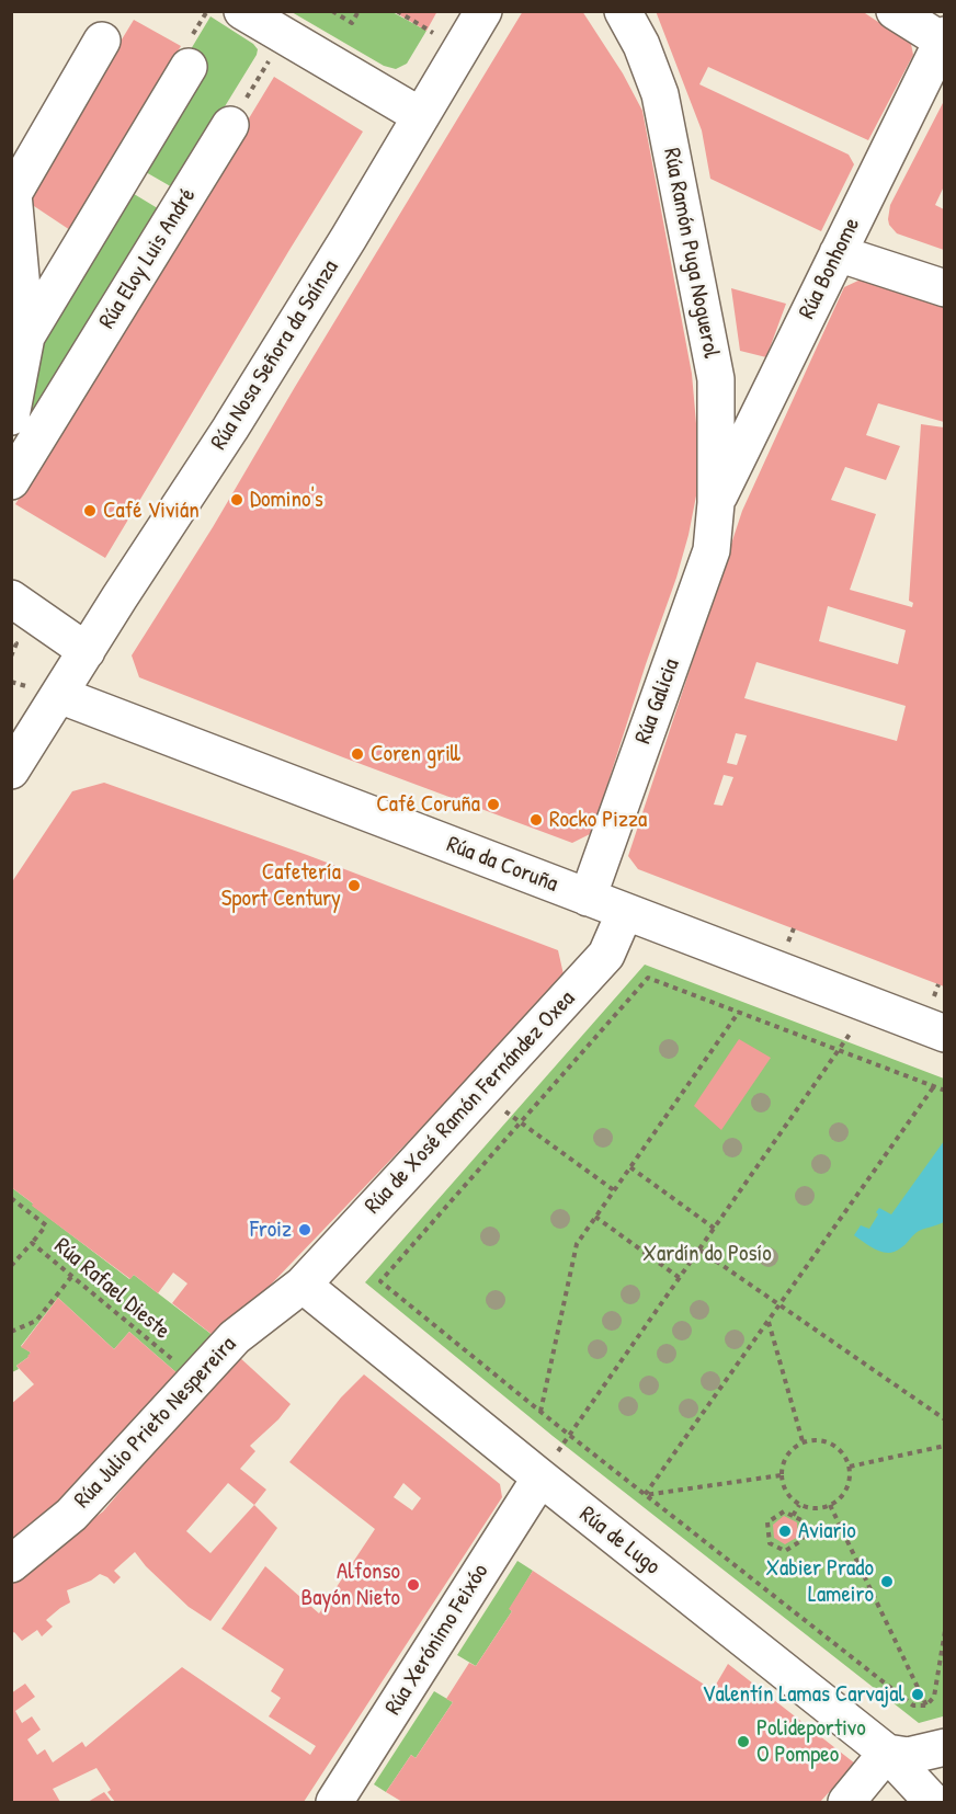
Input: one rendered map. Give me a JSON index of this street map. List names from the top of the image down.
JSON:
{
  "streets": {
    "street": [
      "Rúa Ramón Puga Noguerol",
      "Rúa Eloy Luis André",
      "Rúa Bonhome",
      "Rúa Nosa Señora da Saínza",
      "Rúa Galicia",
      "Rúa da Coruña",
      "Rúa de Xosé Ramón Fernández Oxea",
      "Rúa Julio Prieto Nespereira",
      "Rúa de Lugo",
      "Rúa Xerónimo Feixóo"
    ],
    "path": ["Rúa Rafael Dieste"]
  },
  "crossings": [
    ["Rúa Ramón Puga Noguerol", "Rúa Bonhome"],
    ["Rúa Ramón Puga Noguerol", "Rúa Galicia"],
    ["Rúa Bonhome", "Rúa Galicia"],
    ["Rúa Nosa Señora da Saínza", "Rúa da Coruña"],
    ["Rúa Galicia", "Rúa da Coruña"],
    ["Rúa da Coruña", "Rúa de Xosé Ramón Fernández Oxea"],
    ["Rúa de Xosé Ramón Fernández Oxea", "Rúa Julio Prieto Nespereira"],
    ["Rúa de Xosé Ramón Fernández Oxea", "Rúa de Lugo"],
    ["Rúa Rafael Dieste", "Rúa Julio Prieto Nespereira"],
    ["Rúa Julio Prieto Nespereira", "Rúa de Lugo"],
    ["Rúa de Lugo", "Rúa Xerónimo Feixóo"]
  ],
  "parks": ["Xardín do Posío"],
  "places": [
    "Domino's",
    "Café Vivián",
    "Coren grill",
    "Café Coruña",
    "Rocko Pizza",
    "Cafetería Sport Century",
    "Froiz",
    "Aviario",
    "Xabier Prado Lameiro",
    "Alfonso Bayón Nieto",
    "Valentín Lamas Carvajal",
    "Polideportivo O Pompeo"
  ]
}
